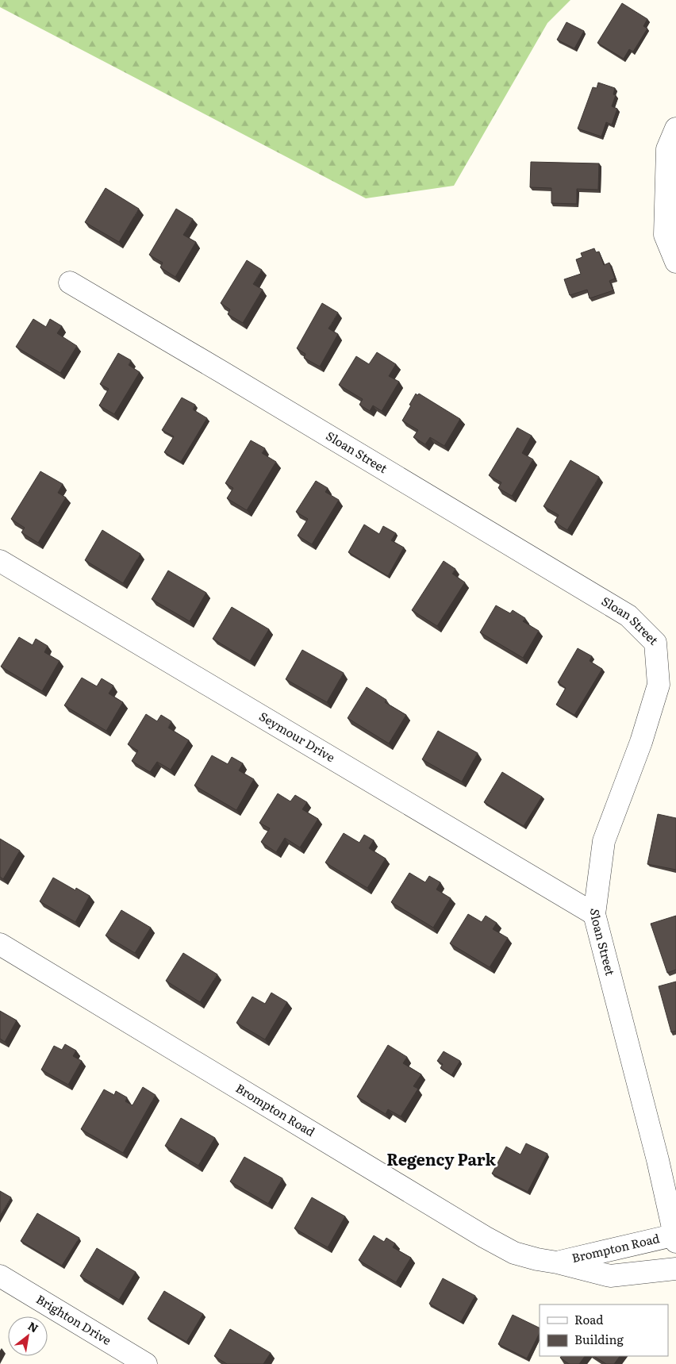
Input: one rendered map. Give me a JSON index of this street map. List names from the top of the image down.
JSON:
{
  "streets": {
    "street": [
      "Sloan Street",
      "Seymour Drive",
      "Brompton Road",
      "Brighton Drive"
    ]
  },
  "crossings": [
    ["Sloan Street", "Seymour Drive"],
    ["Sloan Street", "Brompton Road"]
  ],
  "districts": ["Regency Park"],
  "legend": ["Road", "Building"],
  "north": "top right"
}
